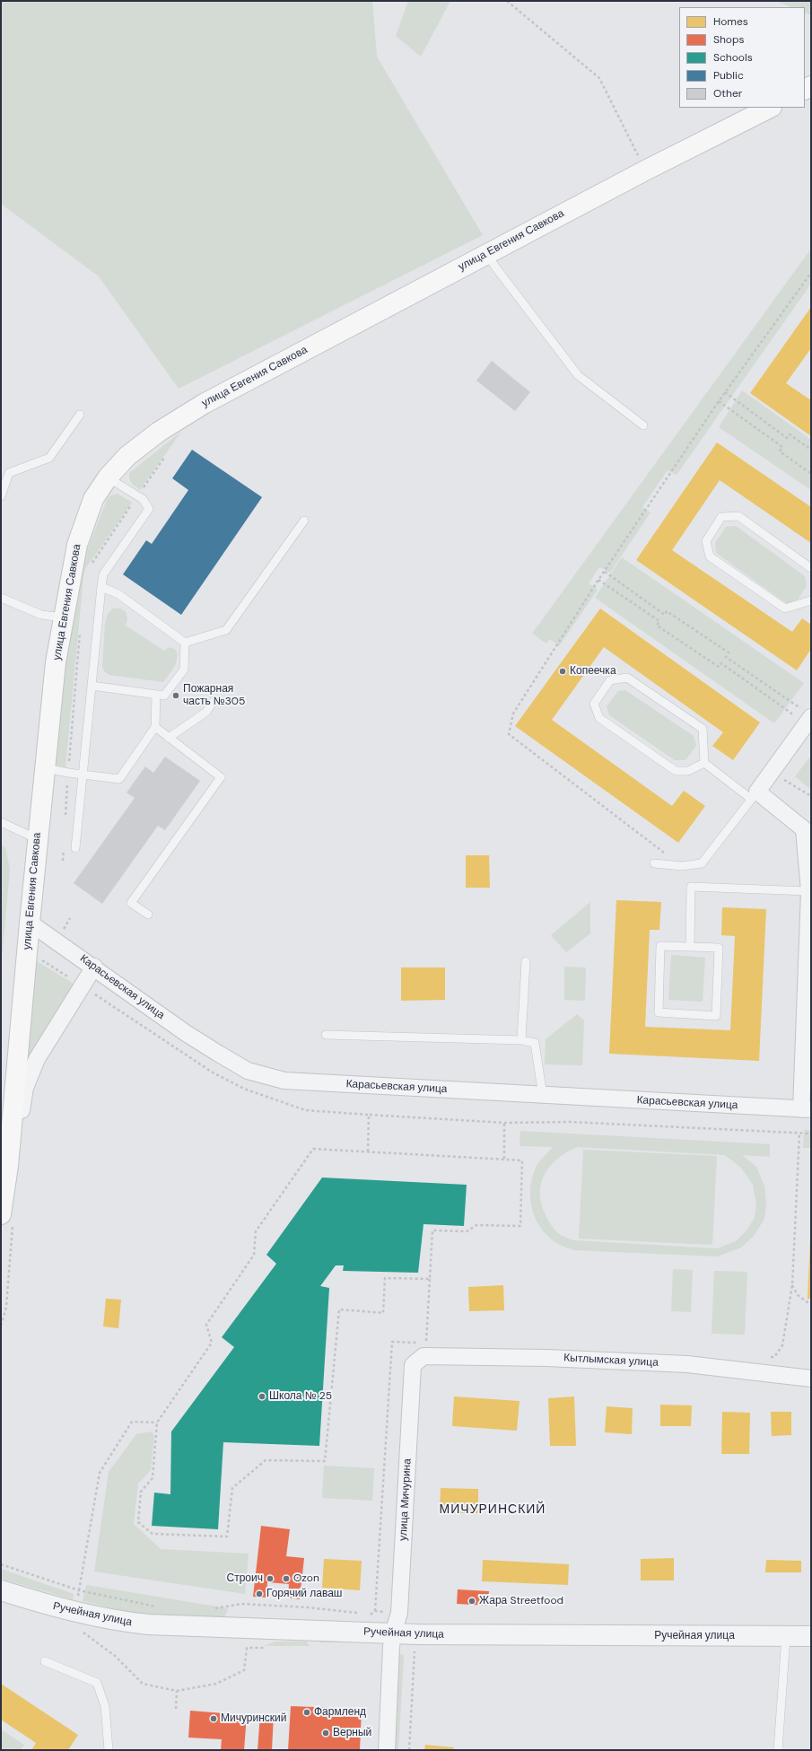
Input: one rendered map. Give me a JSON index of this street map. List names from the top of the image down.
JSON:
{
  "streets": {
    "main road": ["улица Евгения Савкова"],
    "street": [
      "Карасьевская улица",
      "Кытлымская улица",
      "улица Мичурина",
      "Ручейная улица"
    ]
  },
  "crossings": [
    ["улица Евгения Савкова", "Карасьевская улица"],
    ["Кытлымская улица", "улица Мичурина"],
    ["улица Мичурина", "Ручейная улица"]
  ],
  "districts": ["МИЧУРИНСКИЙ"],
  "places": [
    "Копеечка",
    "Пожарная часть №305",
    "Школа № 25",
    "Строич",
    "Ozon",
    "Горячий лаваш",
    "Жара Streetfood",
    "Фармленд",
    "Мичуринский",
    "Верный"
  ],
  "legend": [
    "Homes",
    "Shops",
    "Schools",
    "Public",
    "Other"
  ]
}
